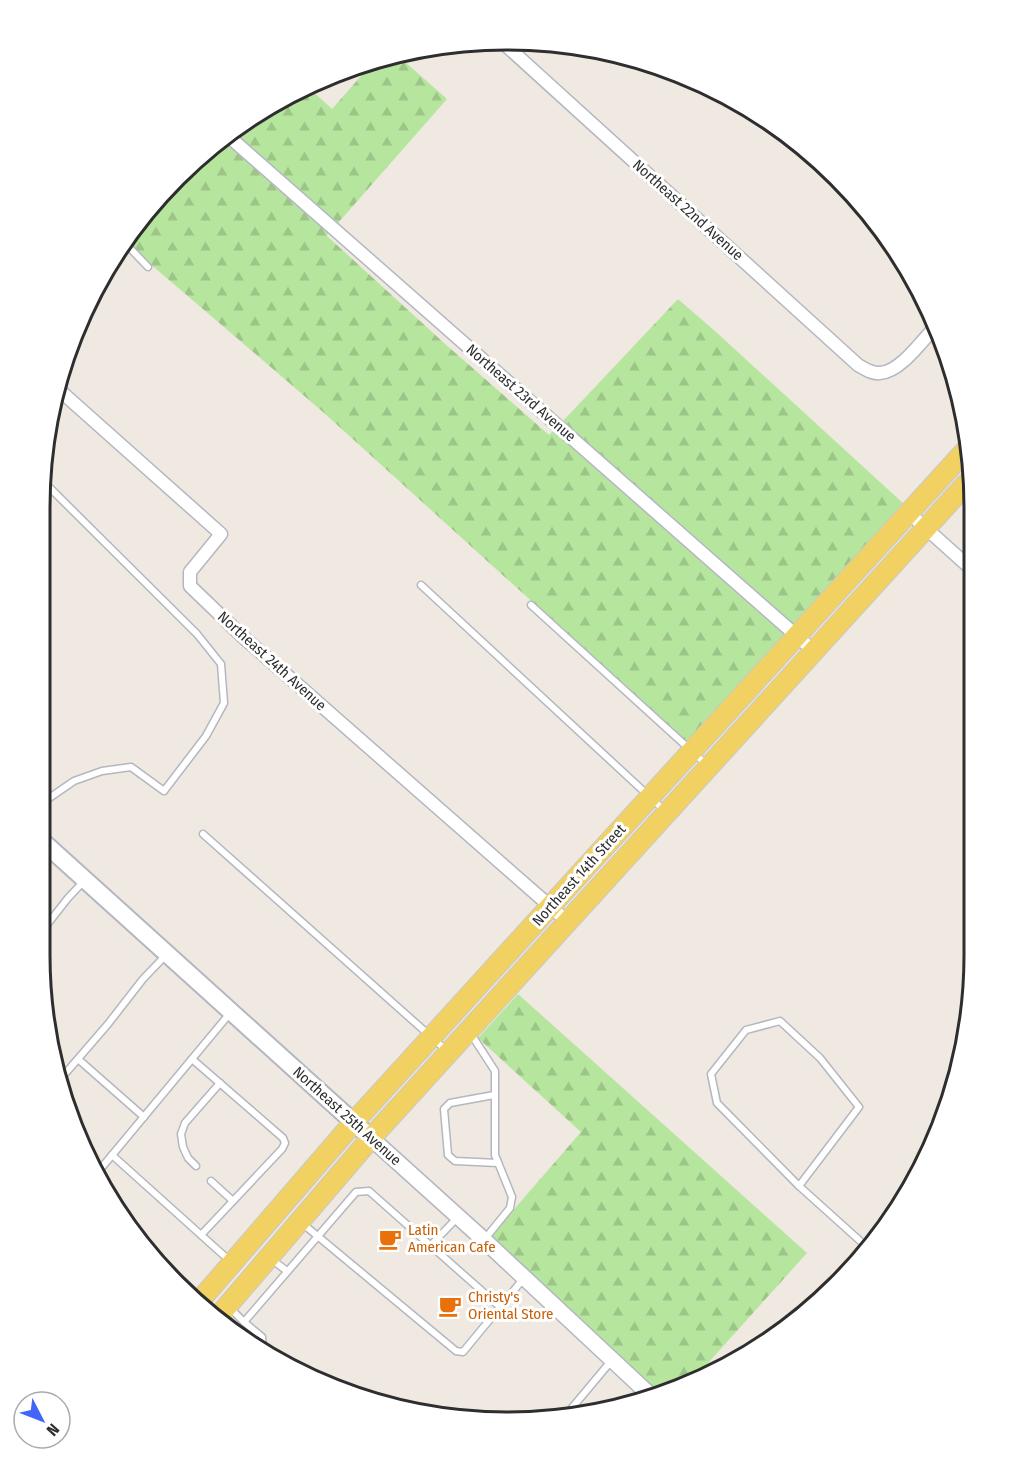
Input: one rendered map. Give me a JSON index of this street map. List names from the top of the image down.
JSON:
{
  "streets": {
    "main road": ["Northeast 14th Street", "Northeast 25th Avenue"],
    "street": ["Northeast 22nd Avenue", "Northeast 23rd Avenue", "Northeast 24th Avenue"]
  },
  "crossings": [
    ["Northeast 23rd Avenue", "Northeast 14th Street"],
    ["Northeast 24th Avenue", "Northeast 14th Street"],
    ["Northeast 14th Street", "Northeast 25th Avenue"]
  ],
  "places": {
    "cafe": ["Latin American Cafe", "Christy's Oriental Store"]
  },
  "north": "bottom right"
}
